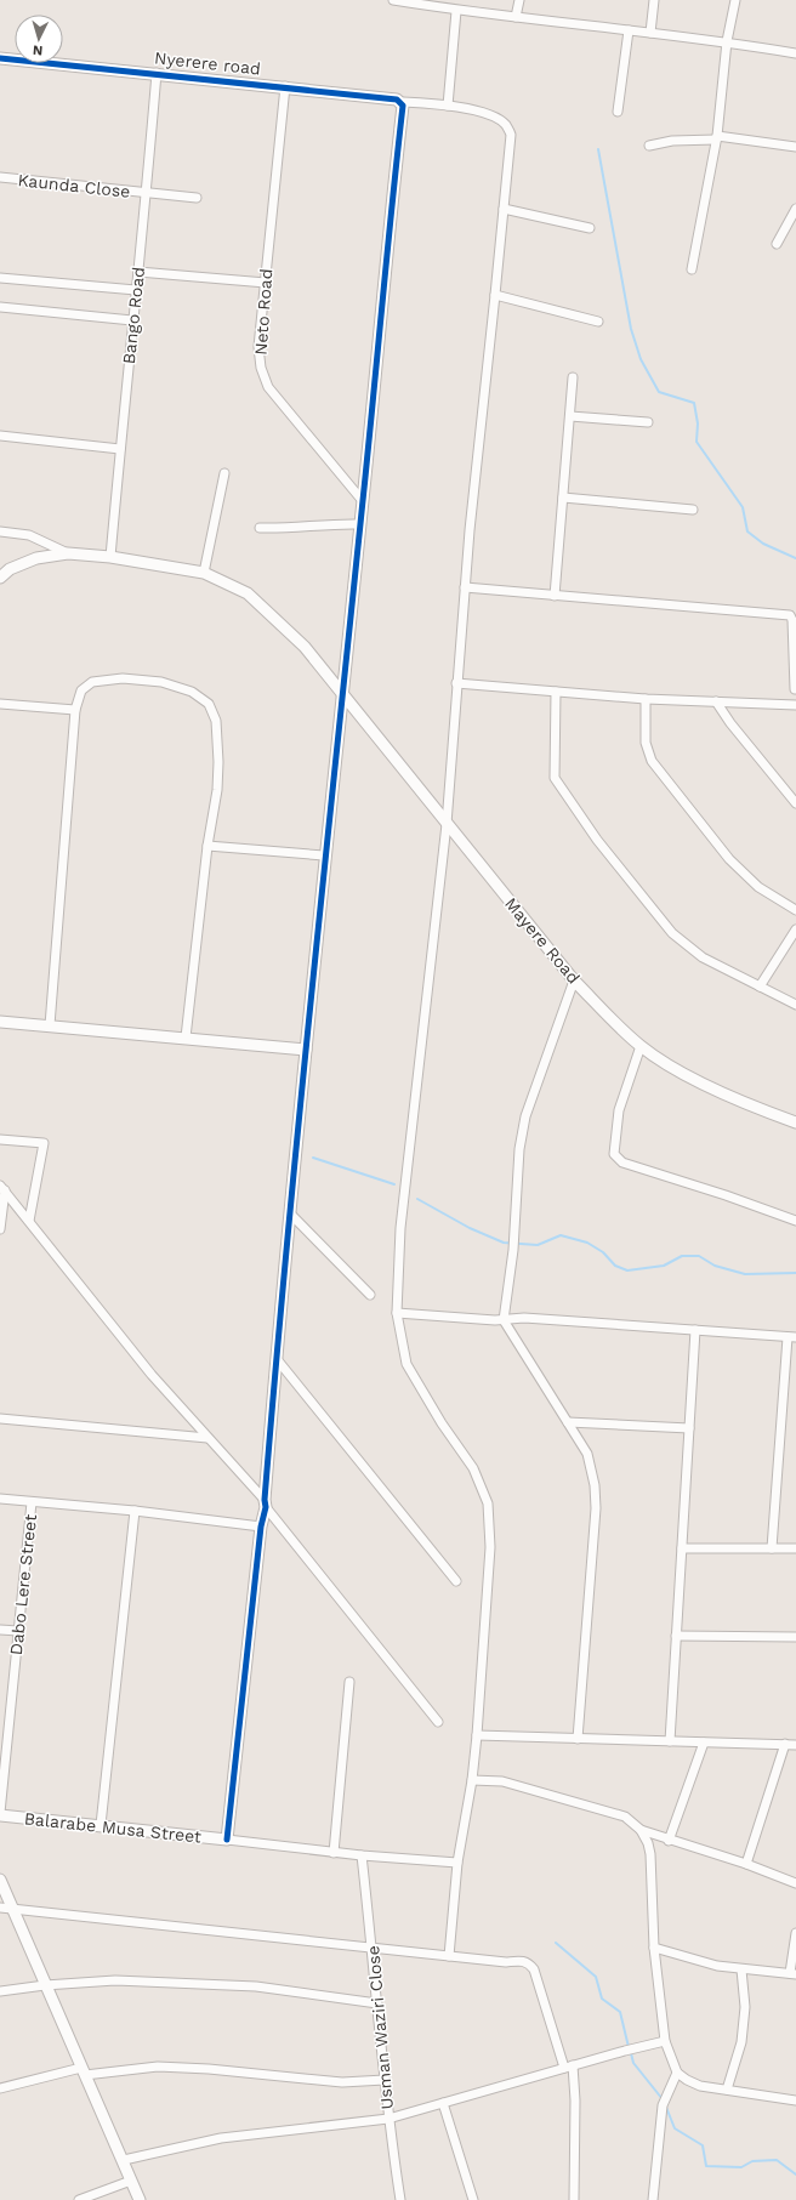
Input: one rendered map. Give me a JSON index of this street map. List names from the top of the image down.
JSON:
{
  "streets": {
    "street": [
      "Nyerere road",
      "Kaunda Close",
      "Neto Road",
      "Bango Road",
      "Mayere Road",
      "Dabo Lere Street",
      "Balarabe Musa Street",
      "Usman Waziri Close"
    ]
  },
  "crossings": [
    ["Nyerere road", "Neto Road"],
    ["Nyerere road", "Bango Road"],
    ["Kaunda Close", "Bango Road"],
    ["Bango Road", "Mayere Road"],
    ["Dabo Lere Street", "Balarabe Musa Street"]
  ],
  "north": "bottom"
}
